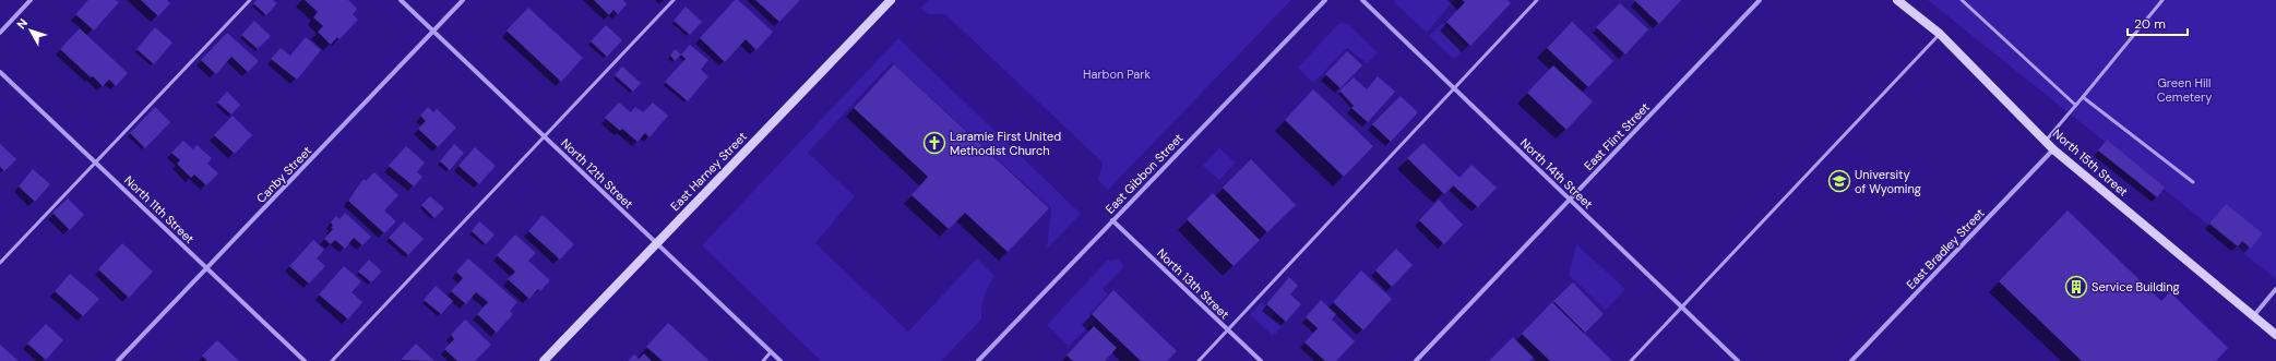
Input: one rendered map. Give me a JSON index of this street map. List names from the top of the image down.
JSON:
{
  "streets": {
    "main road": ["North 15th Street", "East Harney Street"],
    "street": [
      "East Flint Street",
      "North 12th Street",
      "East Gibbon Street",
      "North 14th Street",
      "Canby Street",
      "North 11th Street",
      "East Bradley Street",
      "North 13th Street"
    ]
  },
  "crossings": [
    ["East Flint Street", "North 14th Street"],
    ["North 15th Street", "East Bradley Street"],
    ["East Harney Street", "North 12th Street"],
    ["North 12th Street", "Canby Street"],
    ["East Gibbon Street", "North 13th Street"],
    ["Canby Street", "North 11th Street"]
  ],
  "parks": ["Harbon Park", "Green Hill Cemetery"],
  "places": {
    "church": ["Laramie First United Methodist Church"],
    "school or university": ["University of Wyoming"],
    "building": ["Service Building"]
  },
  "scale_bar": "20 m",
  "north": "top left"
}
